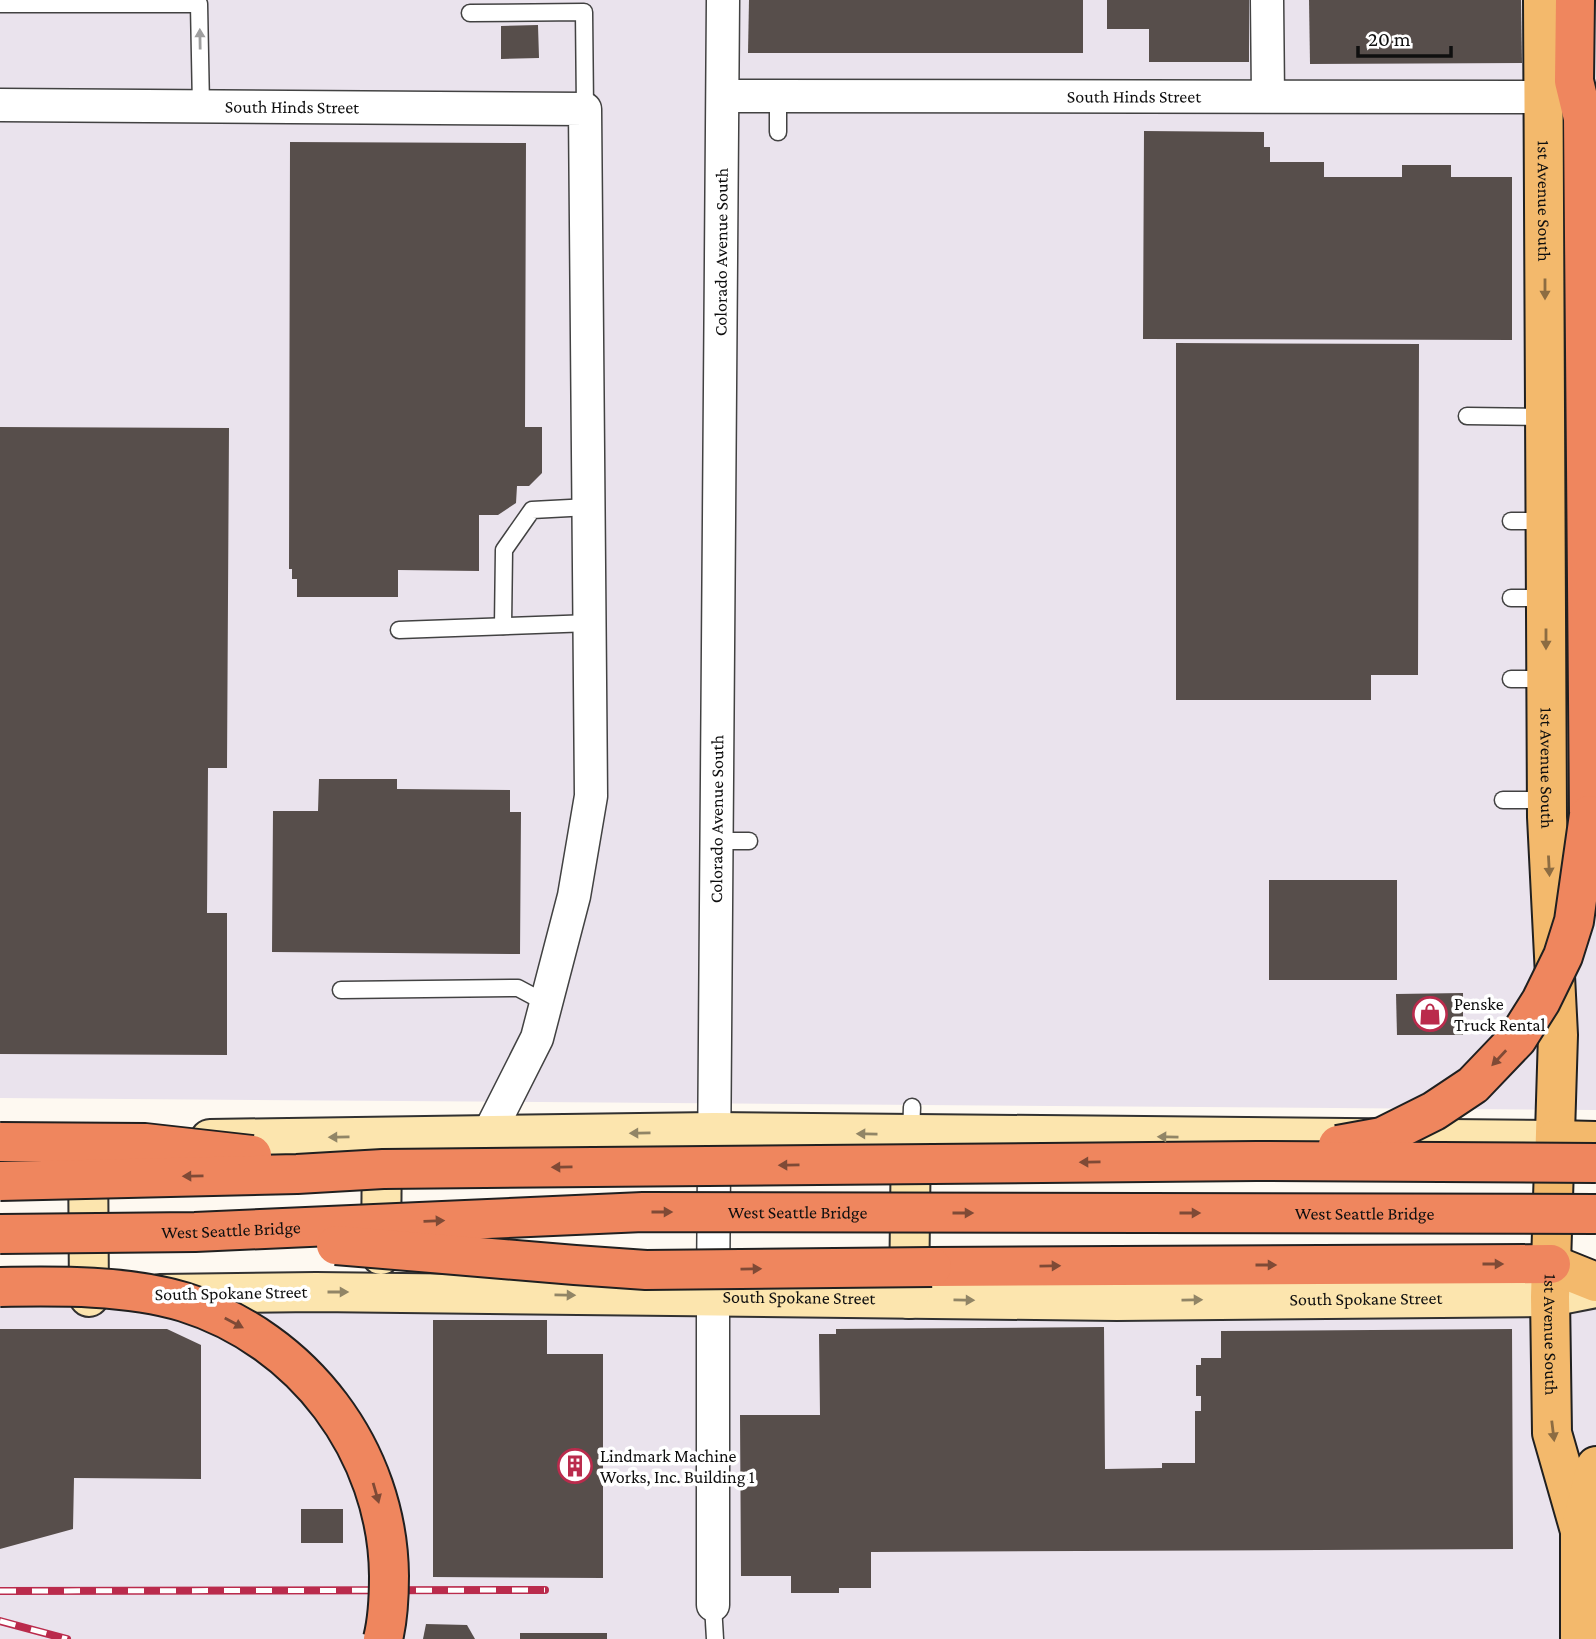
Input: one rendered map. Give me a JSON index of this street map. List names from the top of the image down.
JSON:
{
  "streets": {
    "highway": ["West Seattle Bridge"],
    "main road": ["1st Avenue South", "South Spokane Street"],
    "street": ["South Hinds Street", "Colorado Avenue South"]
  },
  "crossings": [
    ["South Hinds Street", "1st Avenue South"],
    ["South Hinds Street", "Colorado Avenue South"],
    ["1st Avenue South", "South Spokane Street"],
    ["Colorado Avenue South", "South Spokane Street"]
  ],
  "one_way": ["1st Avenue South"],
  "places": {
    "shop": ["Penske Truck Rental"],
    "building": ["Lindmark Machine Works, Inc. Building 1"]
  },
  "scale_bar": "20 m"
}
